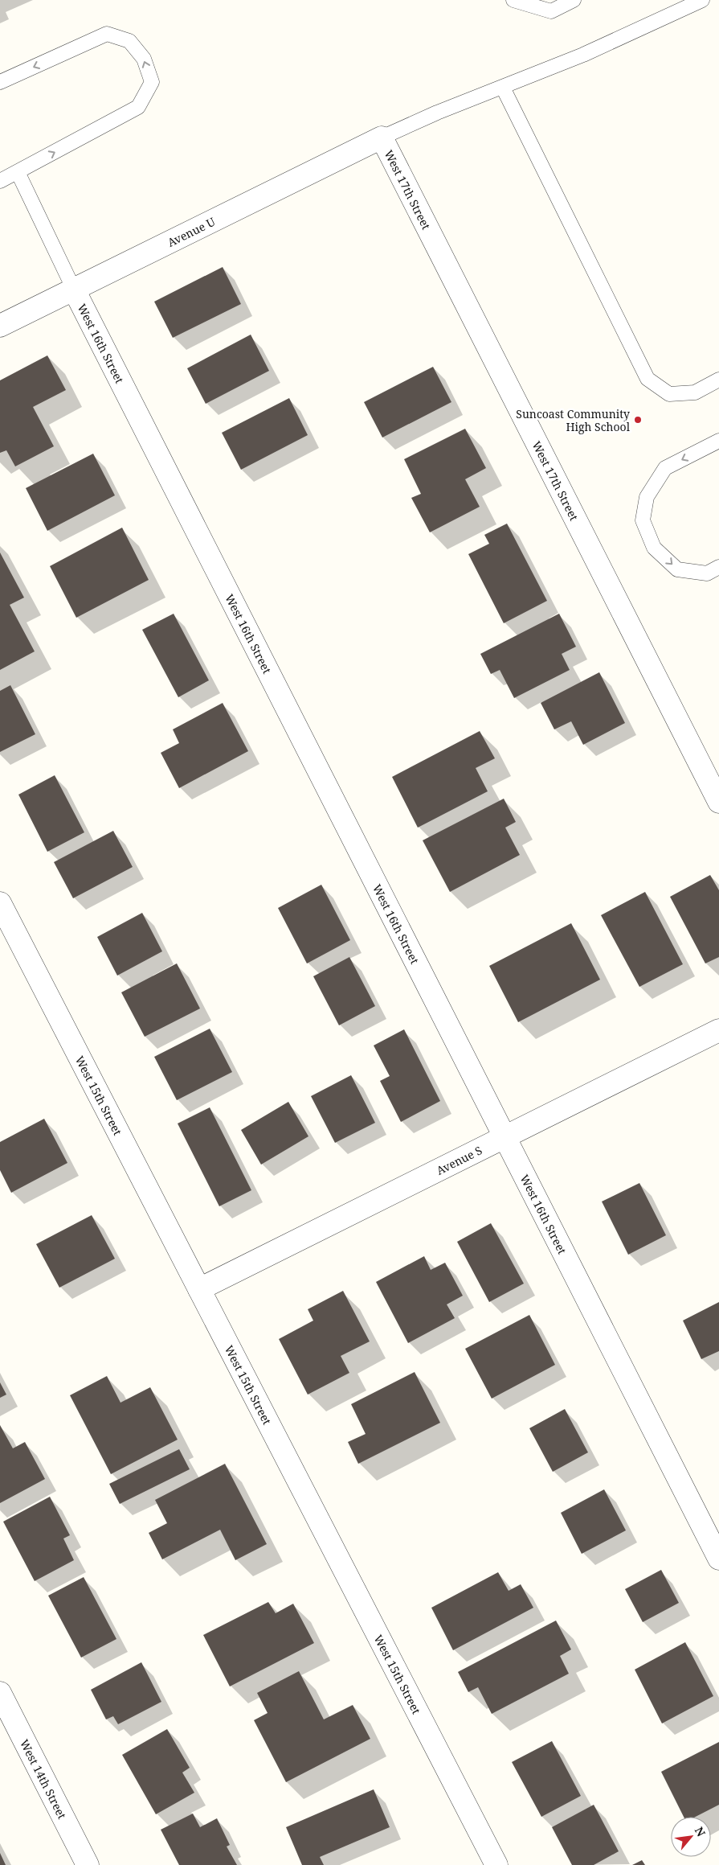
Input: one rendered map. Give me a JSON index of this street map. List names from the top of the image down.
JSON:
{
  "streets": {
    "street": [
      "West 17th Street",
      "Avenue U",
      "West 16th Street",
      "West 15th Street",
      "Avenue S",
      "West 14th Street"
    ]
  },
  "crossings": [
    ["West 17th Street", "Avenue U"],
    ["Avenue U", "West 16th Street"],
    ["West 16th Street", "Avenue S"],
    ["West 15th Street", "Avenue S"]
  ],
  "places": ["Suncoast Community High School"],
  "north": "top right"
}
